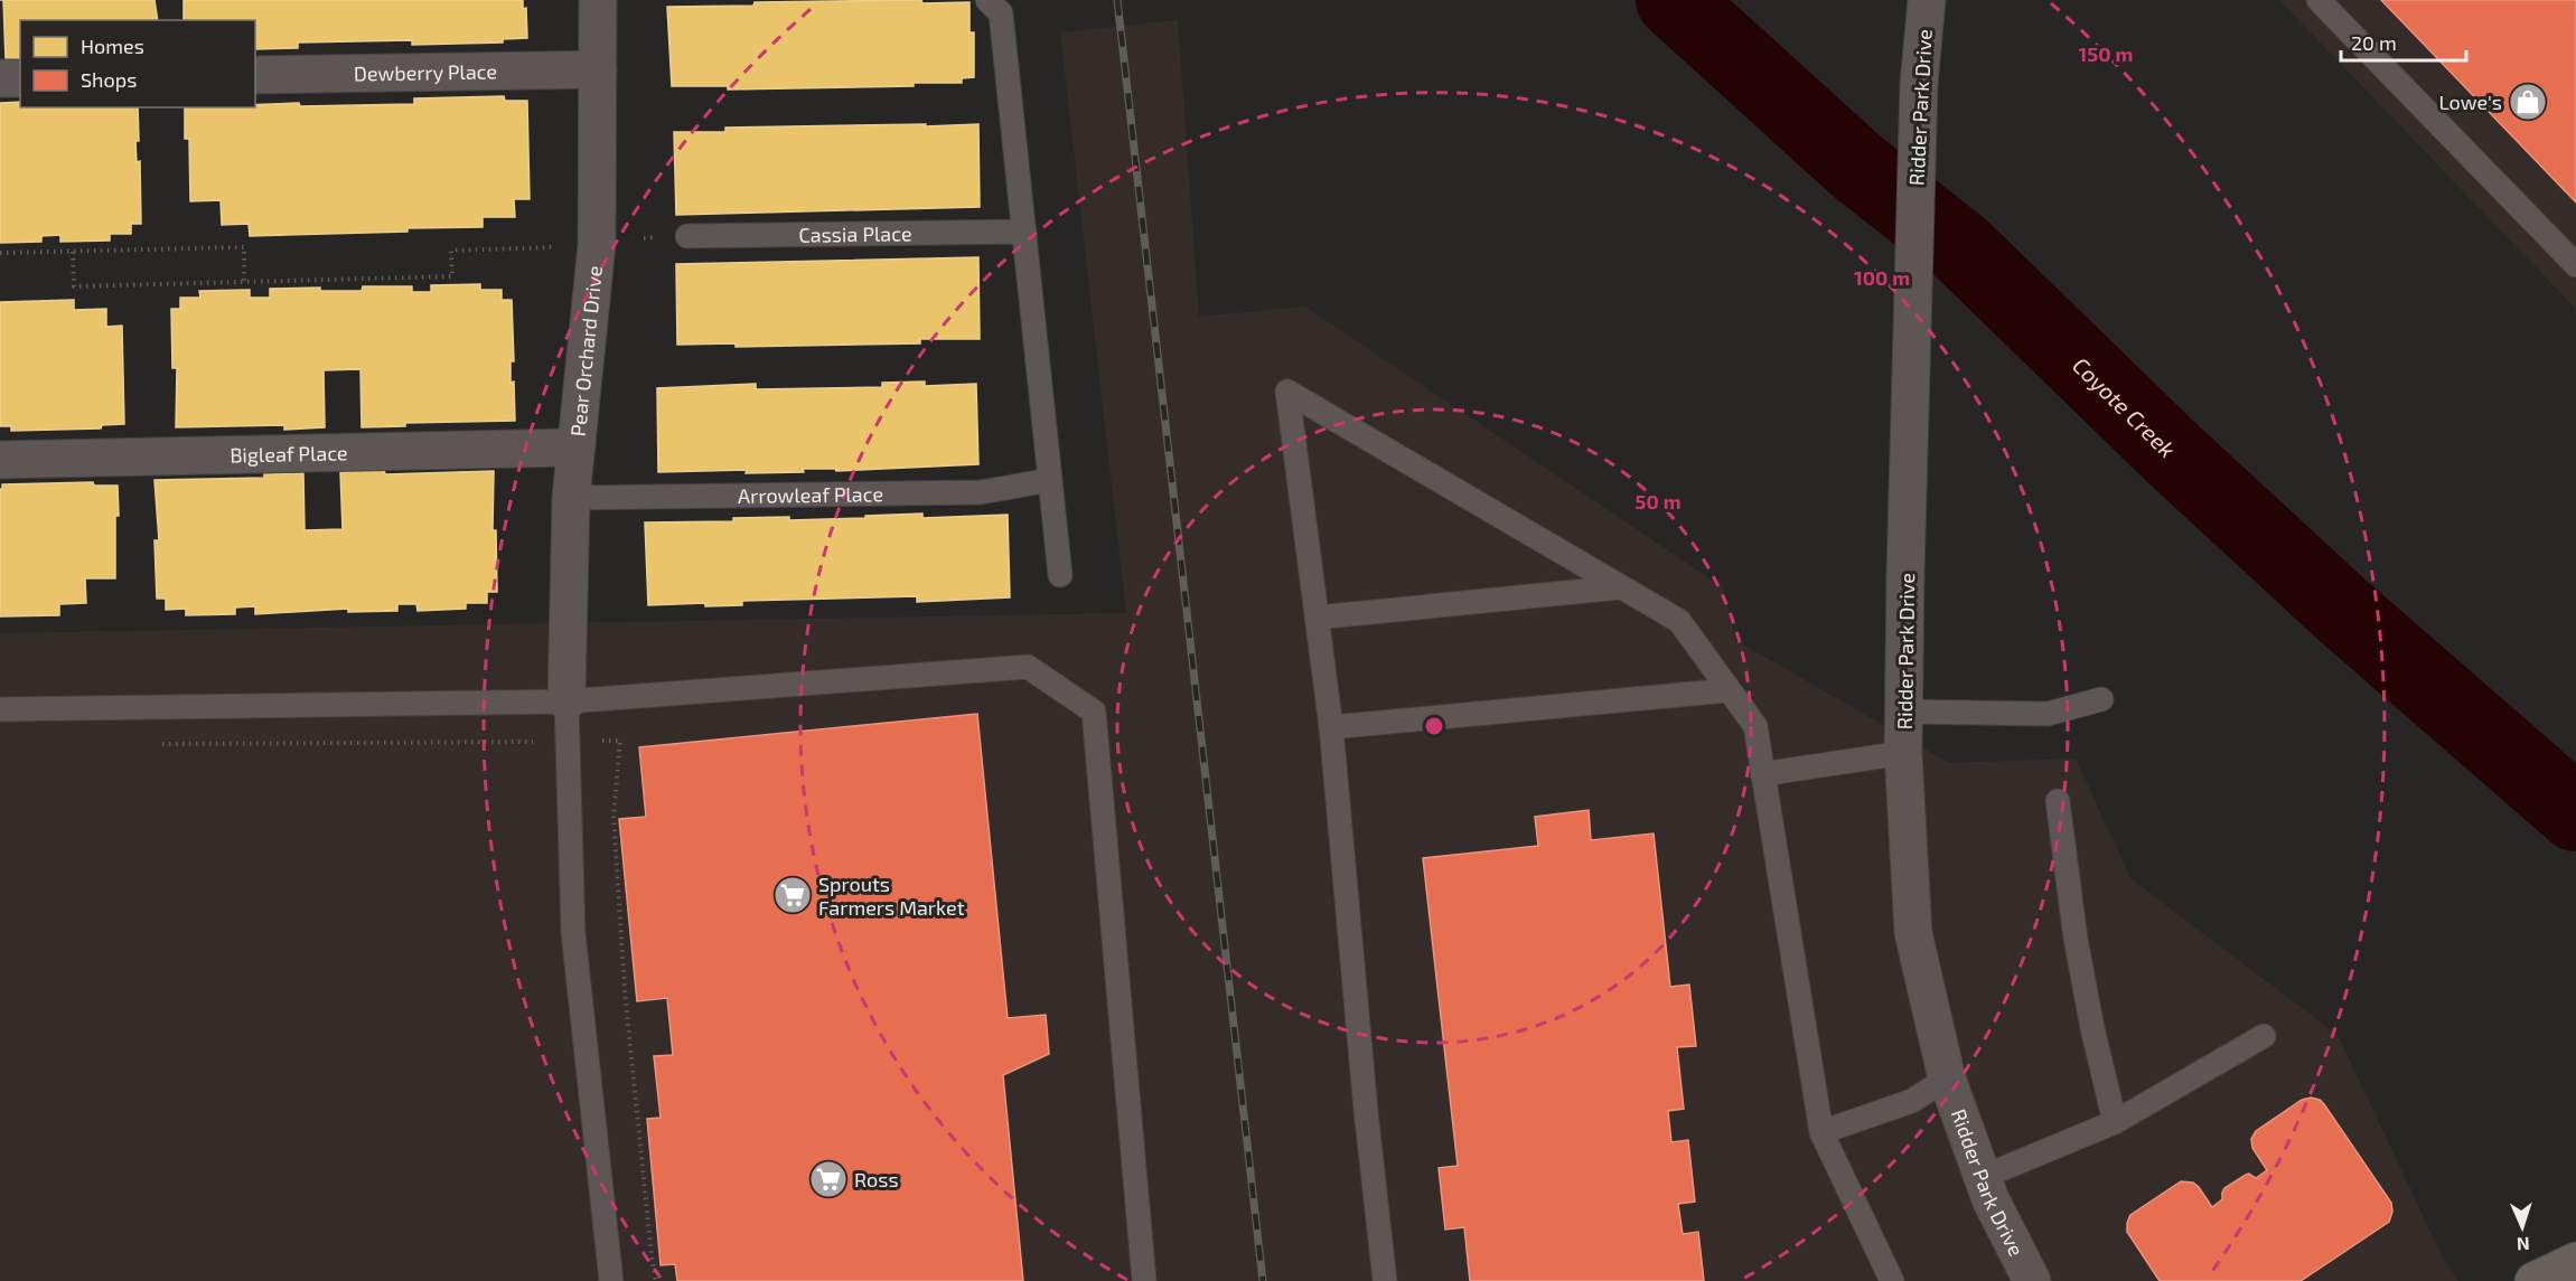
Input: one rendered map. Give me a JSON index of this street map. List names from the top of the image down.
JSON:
{
  "streets": {
    "street": [
      "Dewberry Place",
      "Ridder Park Drive",
      "Pear Orchard Drive",
      "Bigleaf Place"
    ],
    "lane": ["Cassia Place", "Arrowleaf Place"]
  },
  "crossings": [
    ["Dewberry Place", "Pear Orchard Drive"],
    ["Pear Orchard Drive", "Bigleaf Place"],
    ["Pear Orchard Drive", "Arrowleaf Place"]
  ],
  "water": ["Coyote Creek"],
  "places": {
    "shop": ["Lowe's"],
    "supermarket": ["Sprouts Farmers Market", "Ross"]
  },
  "legend": ["Homes", "Shops"],
  "scale_bar": "20 m",
  "north": "bottom",
  "rings": ["150 m", "100 m", "50 m"]
}
